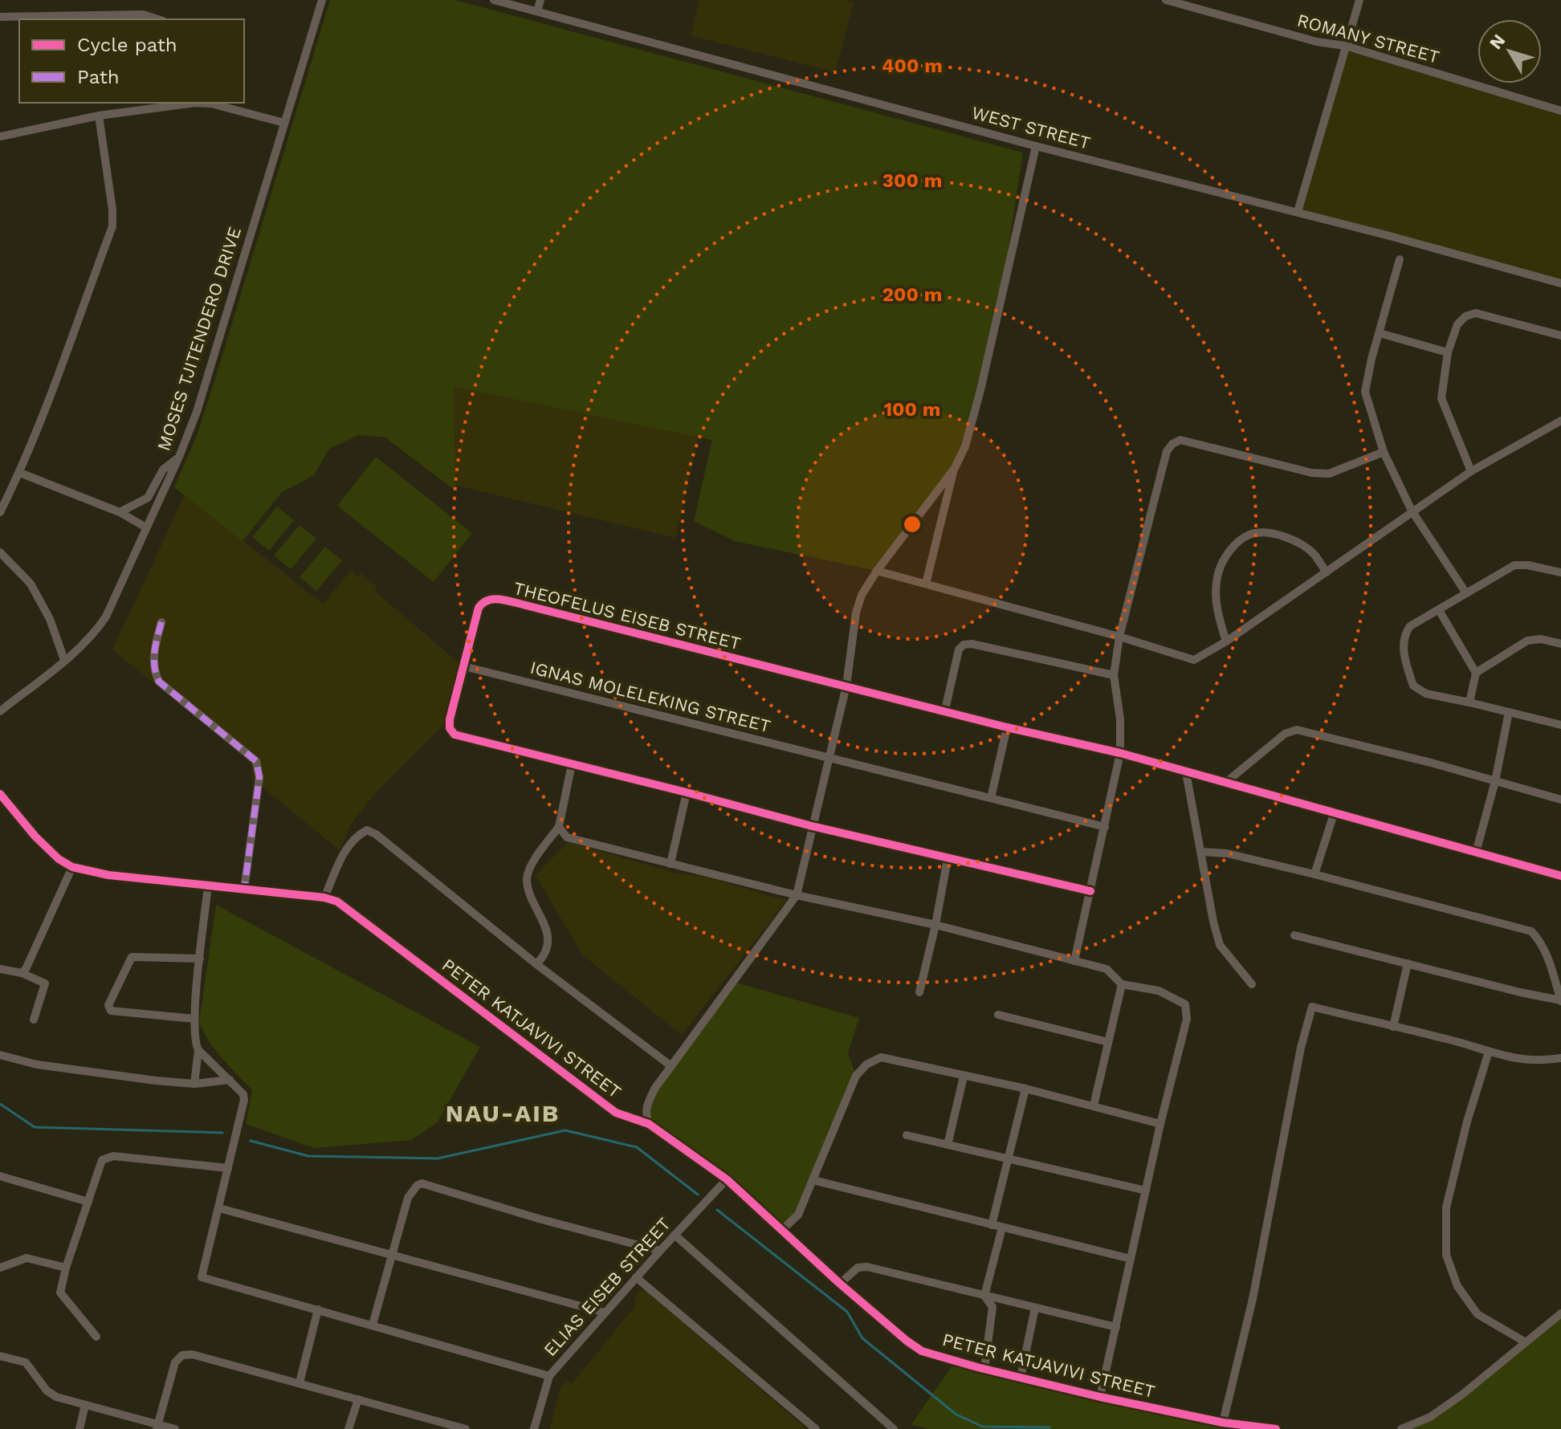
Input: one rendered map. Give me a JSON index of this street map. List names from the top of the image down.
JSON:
{
  "streets": {
    "street": [
      "ROMANY STREET",
      "WEST STREET",
      "MOSES TJITENDERO DRIVE",
      "THEOFELUS EISEB STREET",
      "IGNAS MOLELEKING STREET",
      "PETER KATJAVIVI STREET",
      "ELIAS EISEB STREET"
    ]
  },
  "crossings": [
    ["THEOFELUS EISEB STREET", "IGNAS MOLELEKING STREET"],
    ["PETER KATJAVIVI STREET", "ELIAS EISEB STREET"]
  ],
  "districts": ["NAU-AIB"],
  "legend": ["Cycle path", "Path"],
  "north": "top left",
  "rings": [
    "400 m",
    "300 m",
    "200 m",
    "100 m"
  ]
}
